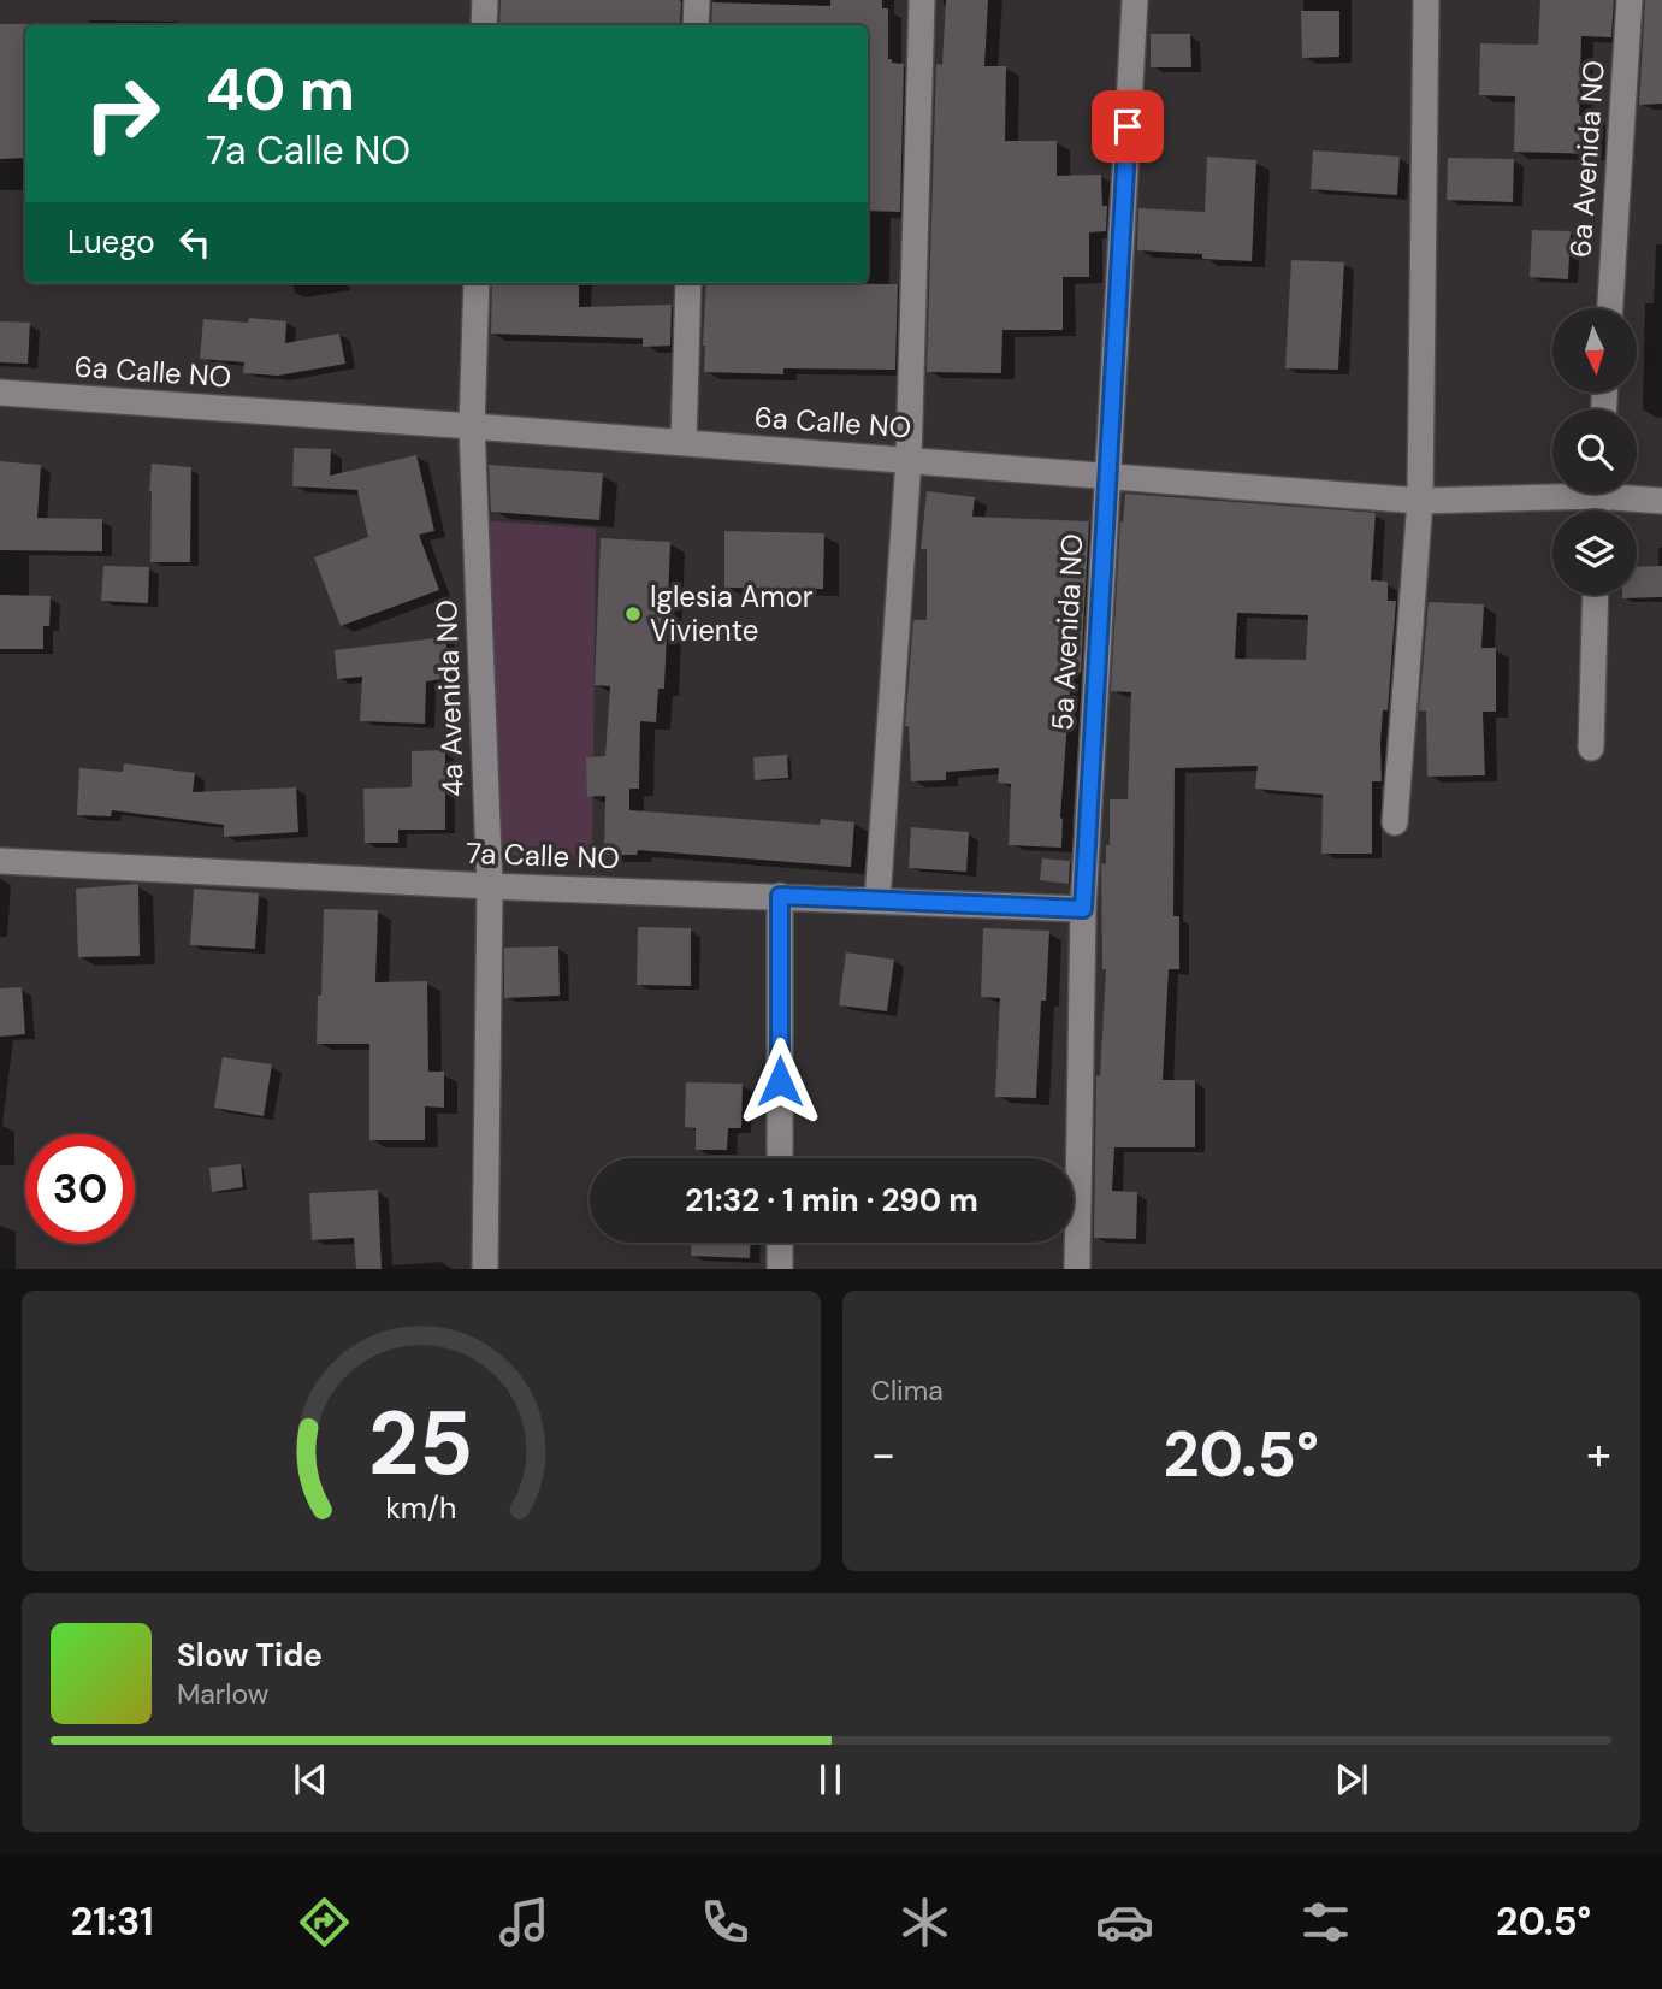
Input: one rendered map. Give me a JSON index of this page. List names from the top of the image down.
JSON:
{
  "streets": {
    "street": [
      "6a Avenida NO",
      "6a Calle NO",
      "5a Avenida NO",
      "4a Avenida NO",
      "7a Calle NO"
    ]
  },
  "crossings": [
    ["6a Calle NO", "5a Avenida NO"],
    ["6a Calle NO", "4a Avenida NO"],
    ["5a Avenida NO", "7a Calle NO"],
    ["4a Avenida NO", "7a Calle NO"]
  ],
  "places": ["Iglesia Amor Viviente"],
  "north": "bottom",
  "page": {
    "turn": ["40 m", "7a Calle NO"],
    "then": "Luego",
    "limit": "30",
    "trip": "21:32 · 1 min · 290 m",
    "tile": "Clima",
    "heat": ["−", "20.5°", "+"],
    "song": ["Slow Tide", "Marlow"],
    "tabs": ["21:31", "20.5°"],
    "gauge": ["25", "km/h"]
  }
}
